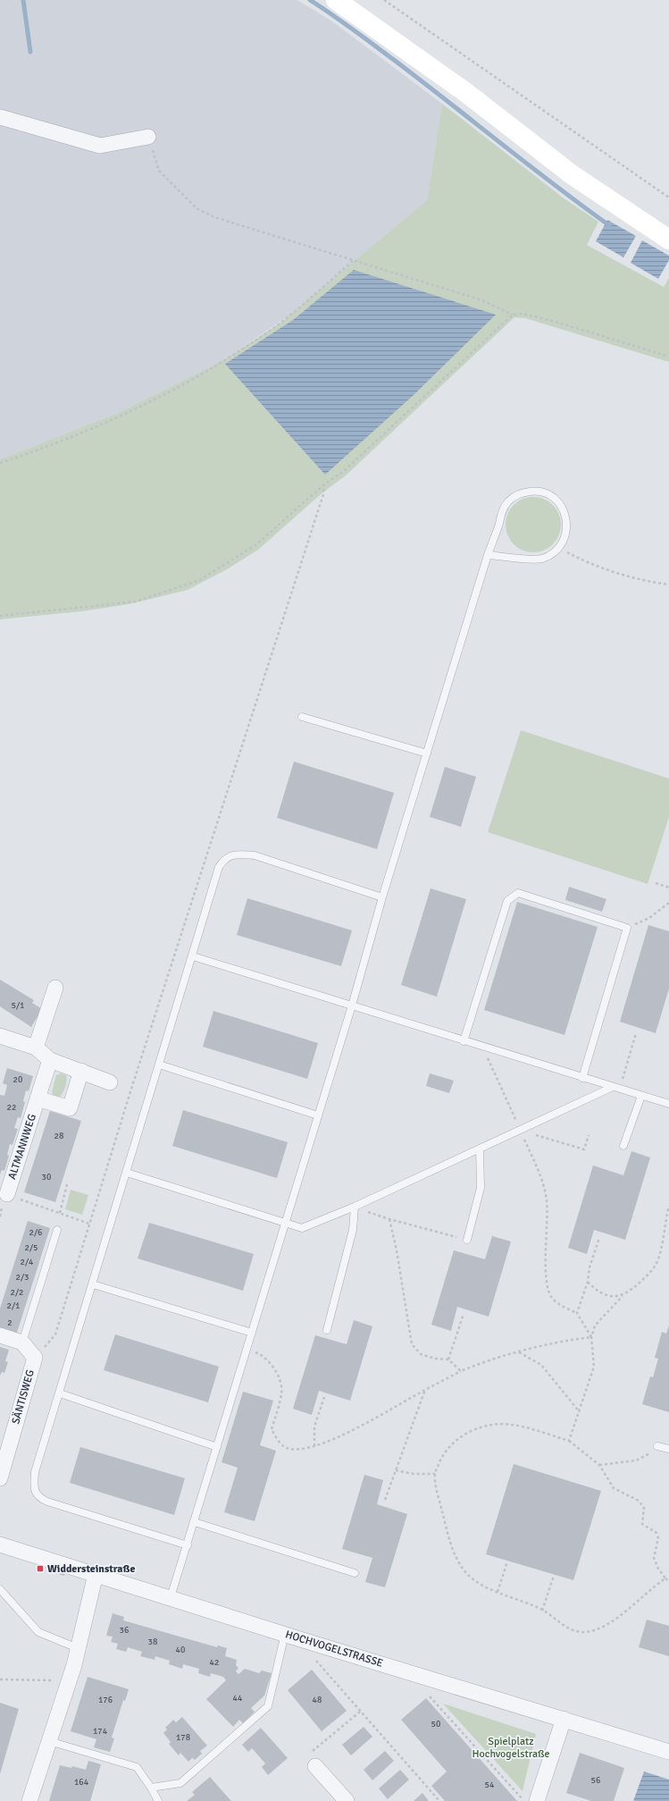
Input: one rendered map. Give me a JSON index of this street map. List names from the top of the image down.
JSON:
{
  "streets": {
    "street": ["ALTMANNWEG", "SÄNTISWEG", "HOCHVOGELSTRASSE"]
  },
  "parks": ["Spielplatz Hochvogelstraße"],
  "places": {
    "transit": ["Widdersteinstraße"]
  },
  "house_numbers": [
    "5/1",
    "20",
    "22",
    "28",
    "30",
    "2/6",
    "2/5",
    "2/4",
    "2/3",
    "2/2",
    "2/1",
    "2",
    "36",
    "38",
    "40",
    "42",
    "44",
    "176",
    "48",
    "50",
    "174",
    "178",
    "56",
    "164",
    "54"
  ]
}
